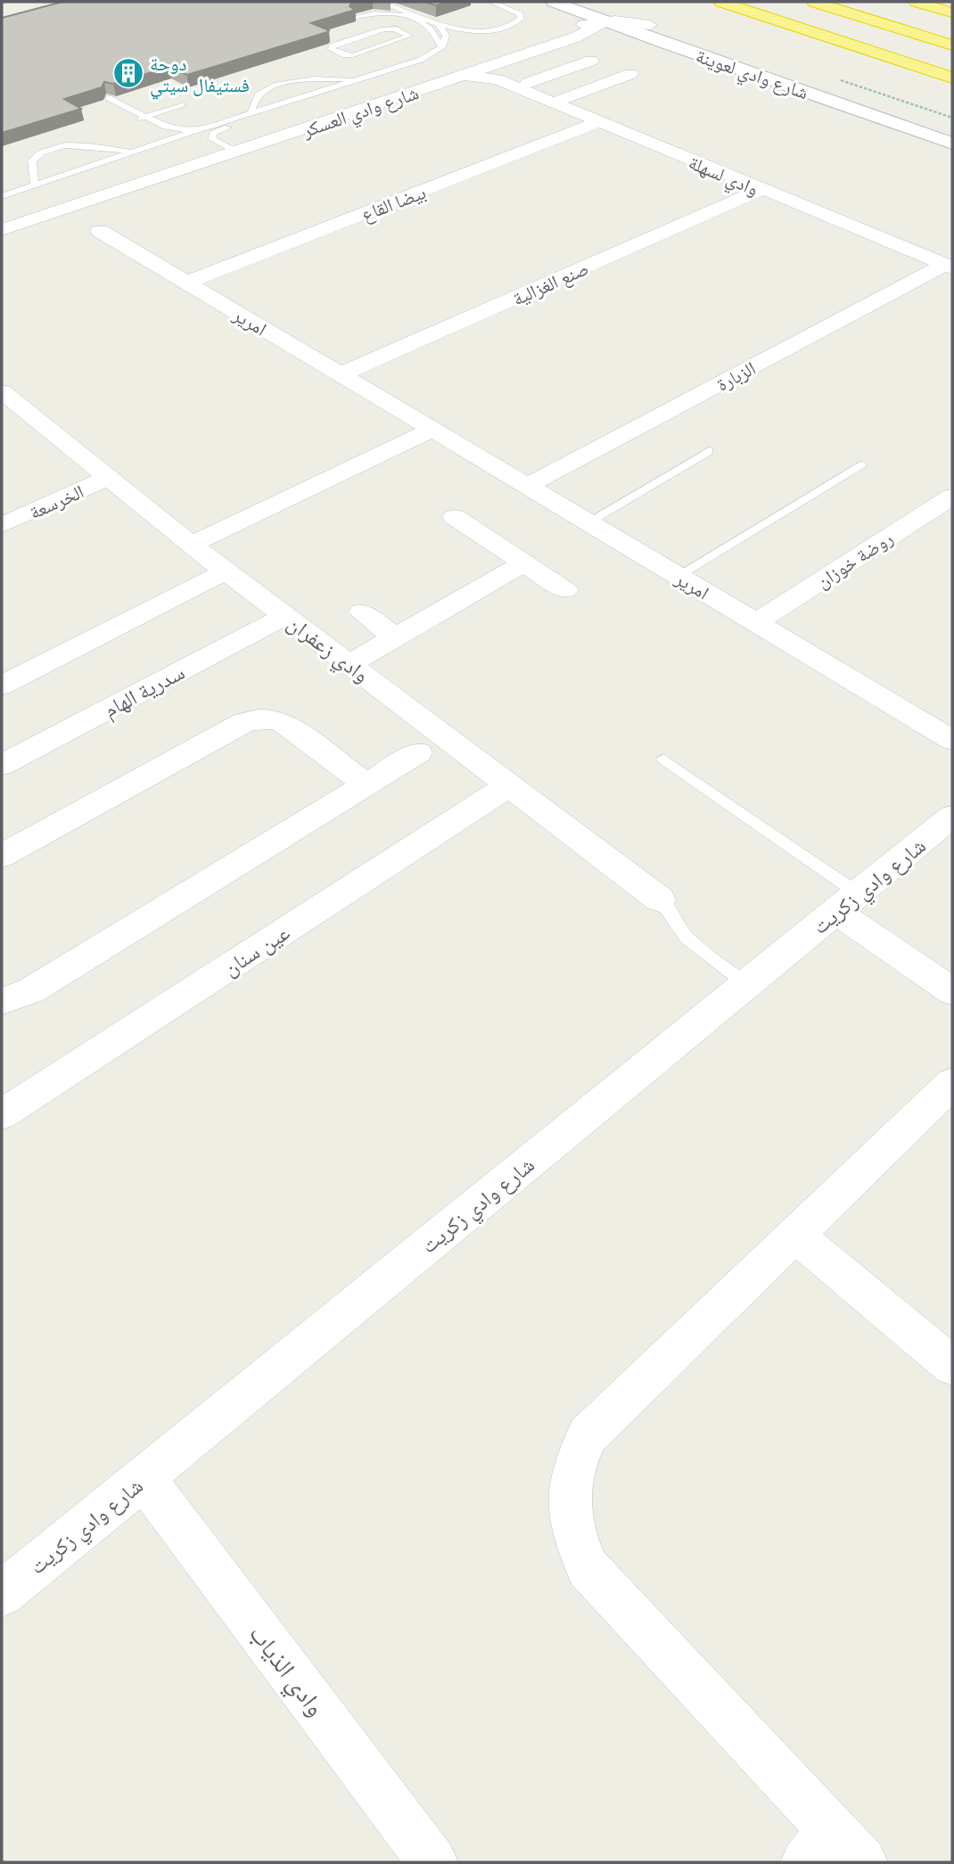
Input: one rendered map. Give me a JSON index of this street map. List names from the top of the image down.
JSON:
{
  "streets": {
    "main road": ["شارع وادي لعوينة"],
    "street": [
      "شارع وادي العسكر",
      "وادي لسهلة",
      "بيضا القاع",
      "صنع الغزالية",
      "امرير",
      "الزبارة",
      "الخرسعة",
      "روضة خوزان",
      "وادي زعفران",
      "سدرية الهام",
      "شارع وادي زكريت",
      "عين سنان",
      "وادي الذياب"
    ]
  },
  "crossings": [
    ["شارع وادي لعوينة", "شارع وادي العسكر"],
    ["شارع وادي العسكر", "وادي لسهلة"],
    ["وادي لسهلة", "بيضا القاع"],
    ["وادي لسهلة", "صنع الغزالية"],
    ["وادي لسهلة", "الزبارة"],
    ["بيضا القاع", "امرير"],
    ["صنع الغزالية", "امرير"],
    ["امرير", "الزبارة"],
    ["امرير", "روضة خوزان"],
    ["الخرسعة", "وادي زعفران"],
    ["وادي زعفران", "سدرية الهام"],
    ["وادي زعفران", "عين سنان"],
    ["شارع وادي زكريت", "وادي الذياب"]
  ],
  "places": {
    "building": ["دوحة فستيفال سيتي"]
  }
}
